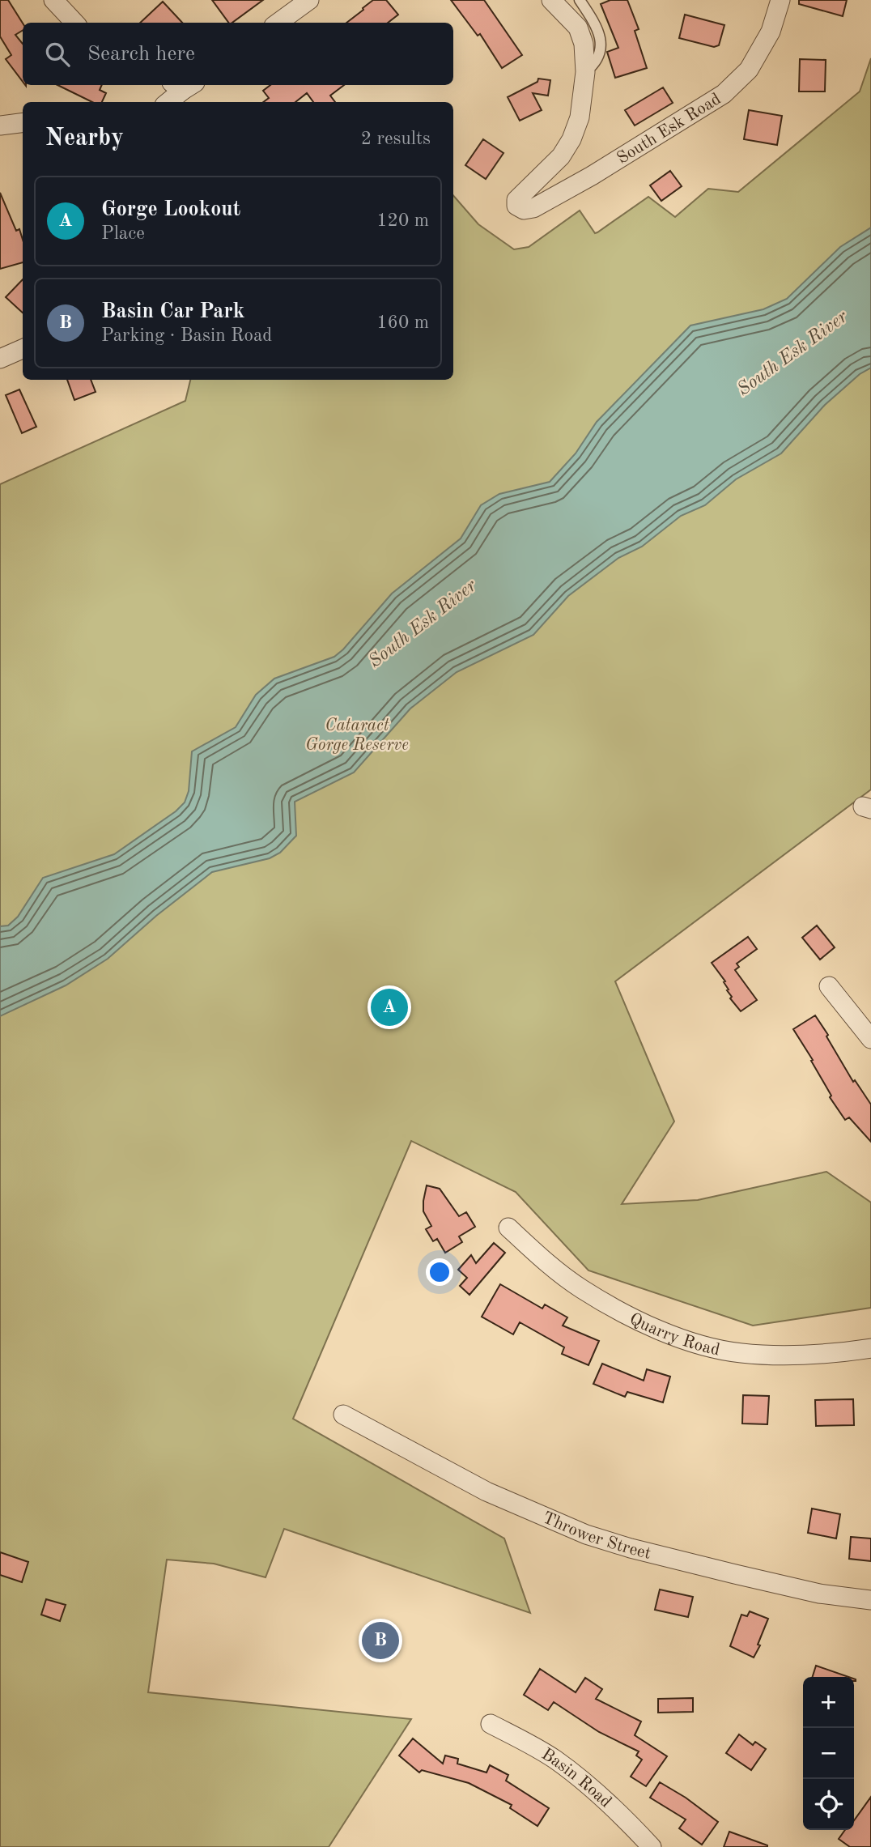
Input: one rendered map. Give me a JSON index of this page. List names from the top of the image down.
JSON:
{
  "streets": {
    "street": [
      "South Esk Road",
      "Quarry Road",
      "Thrower Street",
      "Basin Road"
    ]
  },
  "water": ["South Esk River"],
  "parks": ["Cataract Gorge Reserve"],
  "page": {
    "search": "Search here",
    "heading": ["Nearby", "2 results"],
    "list": [
      {
        "mark": "A",
        "name": "Gorge Lookout",
        "note": "Place",
        "value": "120 m"
      },
      {
        "mark": "B",
        "name": "Basin Car Park",
        "note": "Parking · Basin Road",
        "value": "160 m"
      }
    ],
    "pins": ["A", "B"],
    "map_buttons": ["+", "−"]
  }
}
